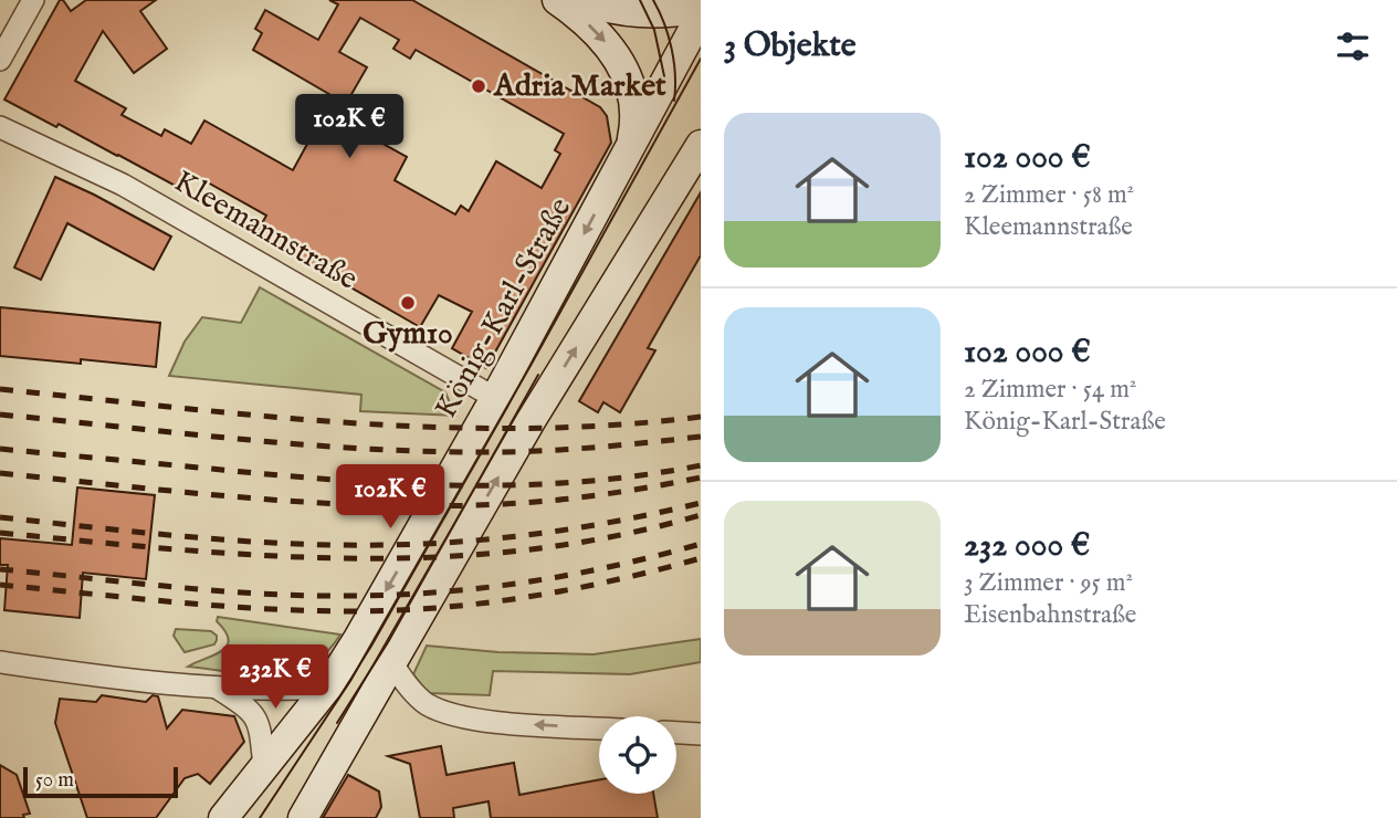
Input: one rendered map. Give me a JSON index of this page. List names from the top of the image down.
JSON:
{
  "streets": {
    "main road": ["König-Karl-Straße"],
    "street": ["Kleemannstraße"]
  },
  "crossings": [
    ["Kleemannstraße", "König-Karl-Straße"]
  ],
  "places": ["Adria Market", "Gym10"],
  "scale_bar": "50 m",
  "page": {
    "heading": "3 Objekte",
    "list": [
      {
        "name": "102 000 €",
        "note": "2 Zimmer · 58 m² · Kleemannstraße"
      },
      {
        "name": "102 000 €",
        "note": "2 Zimmer · 54 m² · König-Karl-Straße"
      },
      {
        "name": "232 000 €",
        "note": "3 Zimmer · 95 m² · Eisenbahnstraße"
      }
    ],
    "price": ["102K €", "102K €", "232K €"],
    "scale": "50 m"
  }
}
